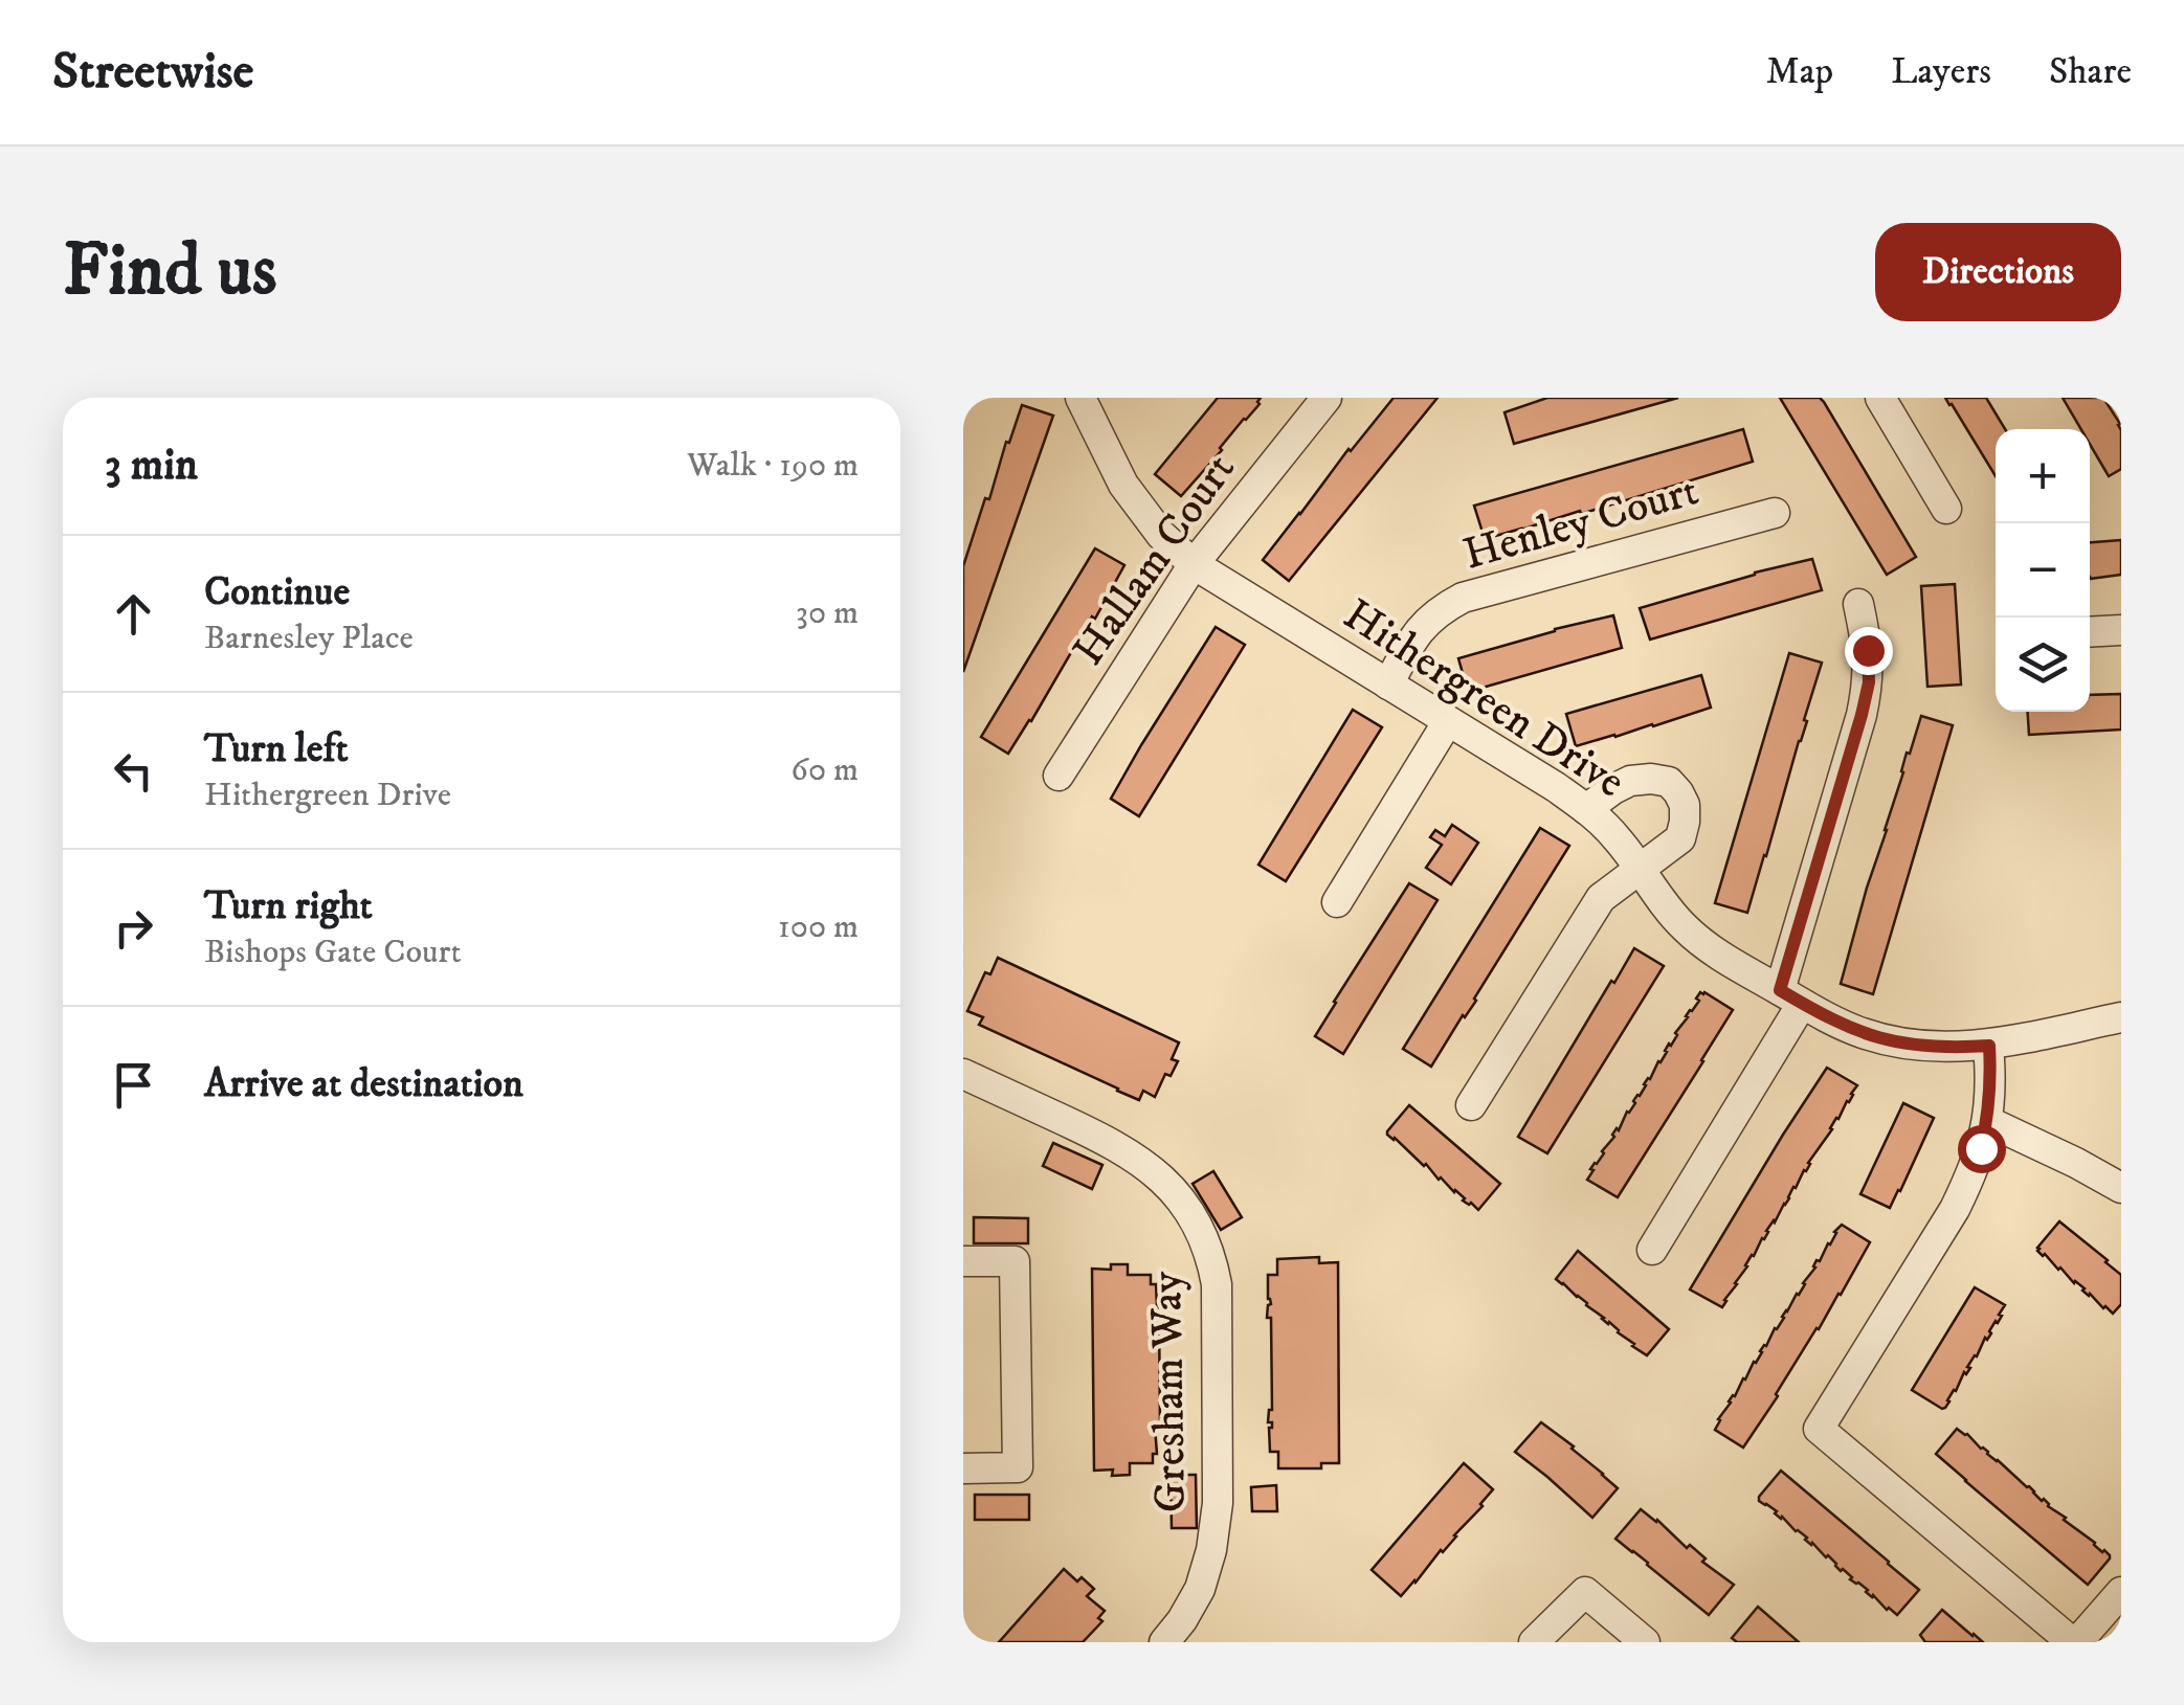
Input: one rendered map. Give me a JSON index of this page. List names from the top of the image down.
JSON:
{
  "streets": {
    "street": [
      "Henley Court",
      "Hallam Court",
      "Hithergreen Drive",
      "Gresham Way"
    ]
  },
  "crossings": [
    ["Henley Court", "Hithergreen Drive"],
    ["Hallam Court", "Hithergreen Drive"]
  ],
  "page": {
    "header": "Streetwise",
    "nav": ["Map", "Layers", "Share"],
    "buttons": "Directions",
    "title": "Find us",
    "heading": ["3 min", "Walk · 190 m"],
    "map_buttons": ["+", "−"],
    "list": [
      ["Continue", "Barnesley Place", "30 m"],
      ["Turn left", "Hithergreen Drive", "60 m"],
      ["Turn right", "Bishops Gate Court", "100 m"],
      "Arrive at destination"
    ]
  }
}
